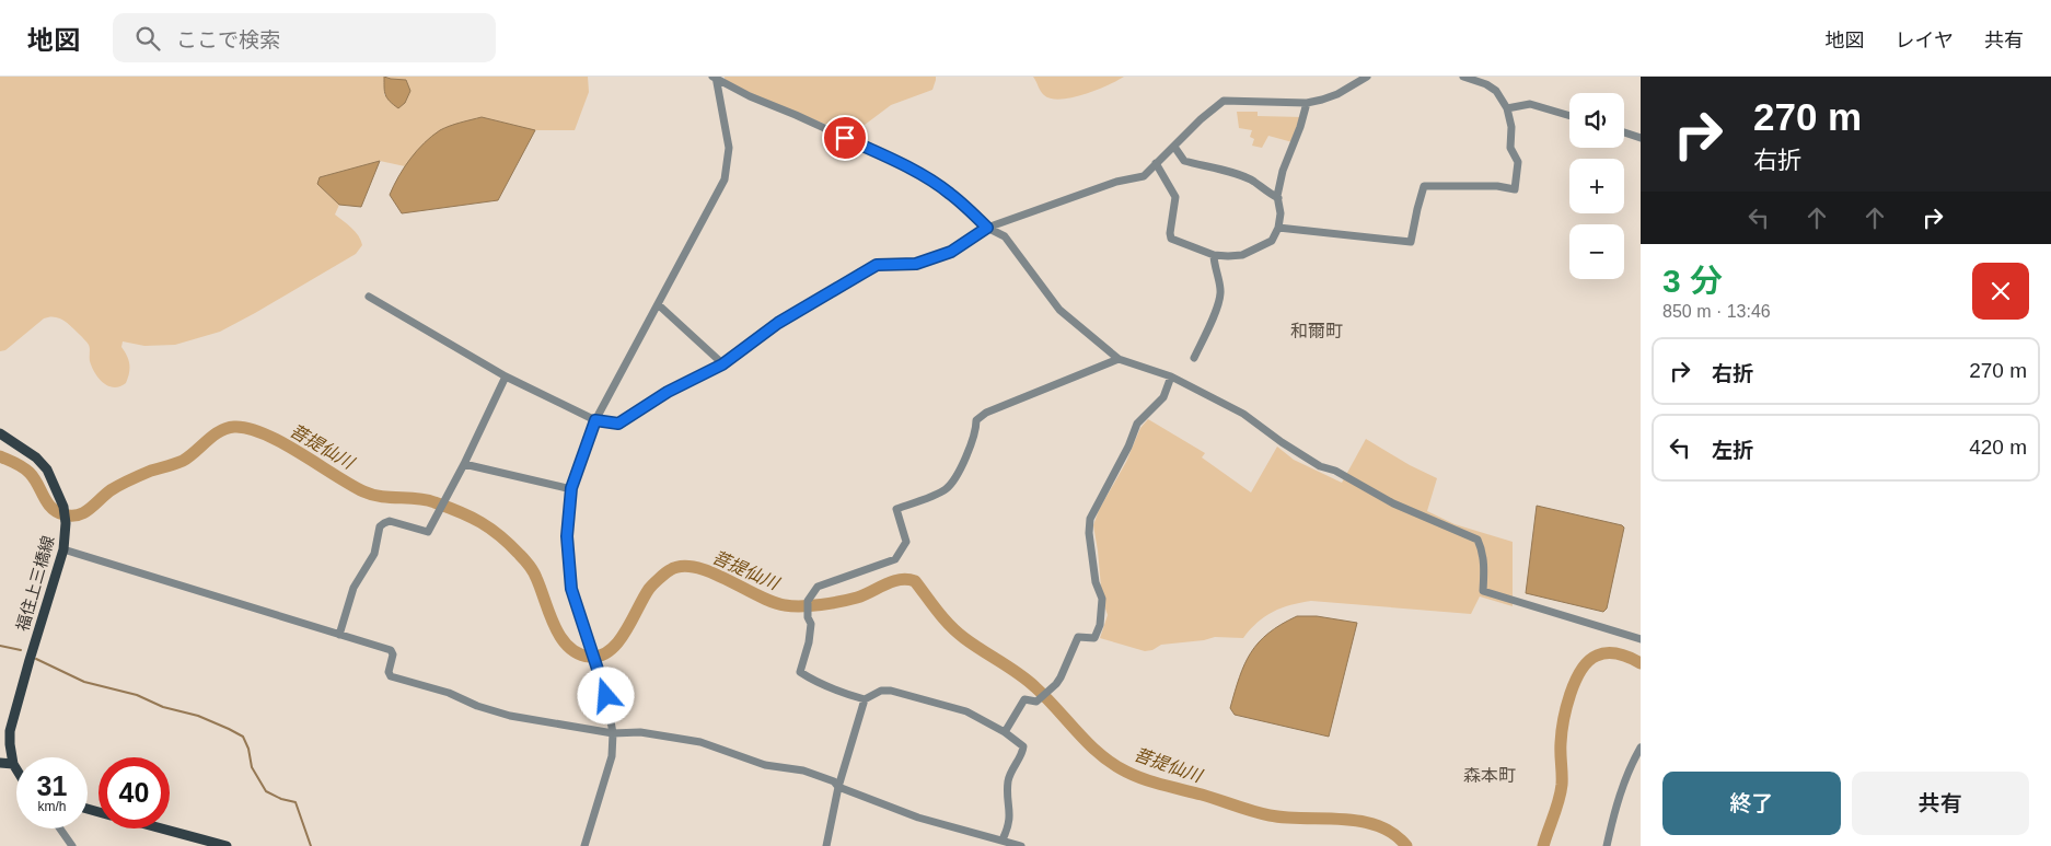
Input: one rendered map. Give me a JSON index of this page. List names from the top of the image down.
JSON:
{
  "streets": {
    "main road": ["福住上三橋線"]
  },
  "districts": ["和爾町", "森本町"],
  "water": ["菩提仙川"],
  "page": {
    "header": "地図",
    "search": "ここで検索",
    "nav": ["地図", "レイヤ", "共有"],
    "turn": ["270 m", "右折"],
    "map_buttons": ["+", "−"],
    "heading": ["3 分", "850 m · 13:46"],
    "list": [
      {
        "name": "右折",
        "value": "270 m"
      },
      {
        "name": "左折",
        "value": "420 m"
      }
    ],
    "speed": "31 km/h",
    "limit": "40",
    "buttons": ["終了", "共有"]
  }
}
